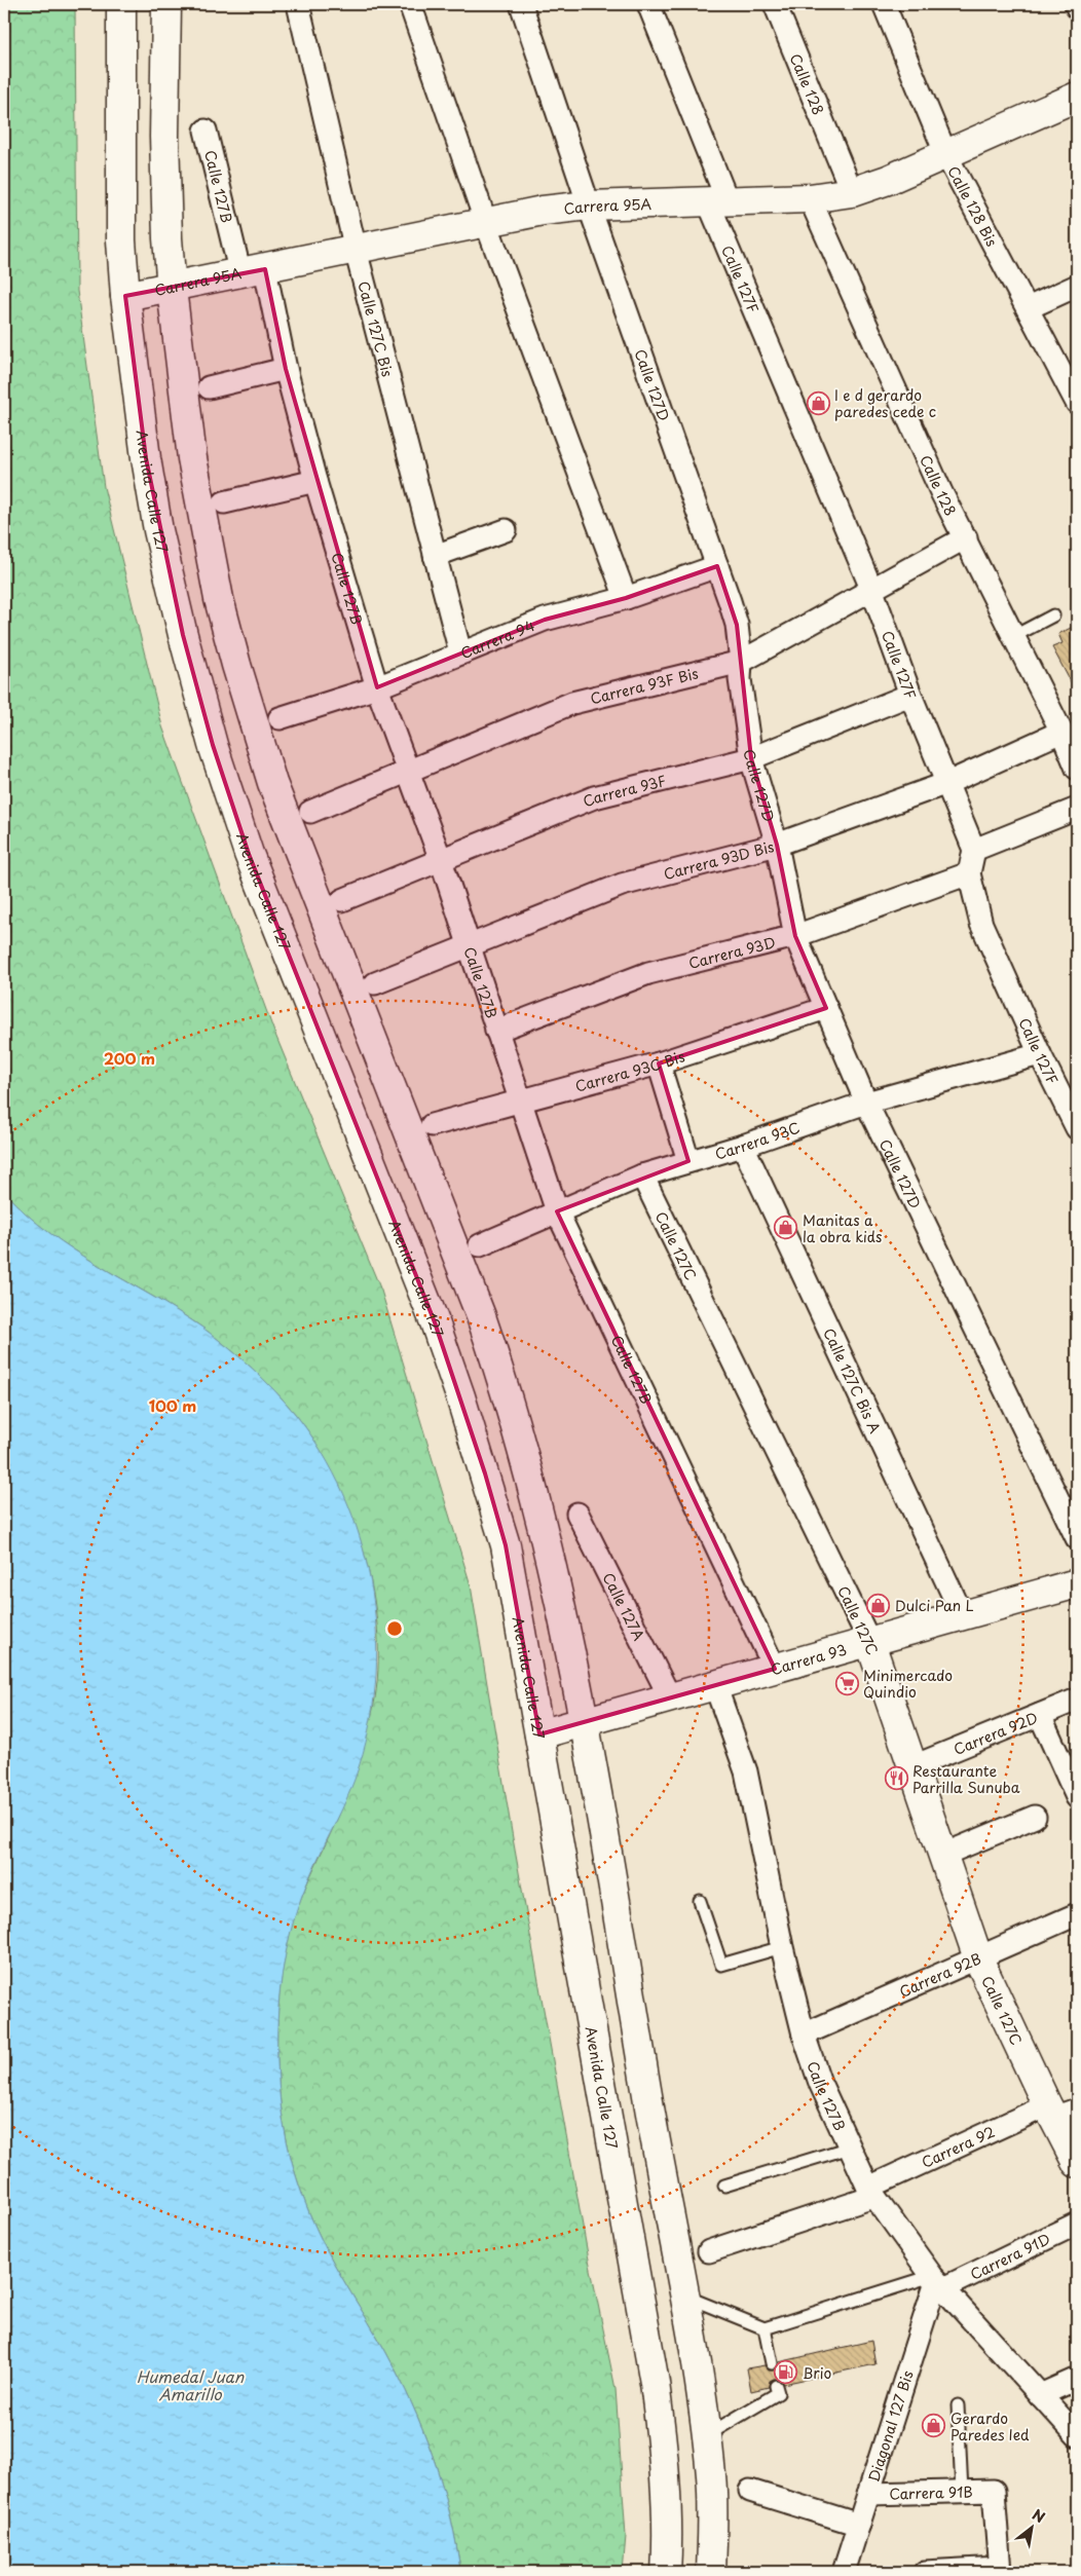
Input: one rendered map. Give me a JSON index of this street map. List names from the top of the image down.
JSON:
{
  "streets": {
    "main road": [
      "Carrera 95A",
      "Avenida Calle 127",
      "Calle 127C",
      "Carrera 93"
    ],
    "street": [
      "Calle 128",
      "Calle 127B",
      "Calle 128 Bis",
      "Calle 127F",
      "Calle 127C Bis",
      "Calle 127D",
      "Carrera 94",
      "Carrera 93F Bis",
      "Carrera 93F",
      "Carrera 93D Bis",
      "Carrera 93D",
      "Carrera 93C Bis",
      "Carrera 93C",
      "Calle 127C Bis A",
      "Calle 127A",
      "Carrera 92D",
      "Carrera 92B",
      "Carrera 92",
      "Carrera 91D",
      "Diagonal 127 Bis",
      "Carrera 91B"
    ]
  },
  "crossings": [
    ["Calle 128", "Carrera 95A"],
    ["Calle 128", "Carrera 93F Bis"],
    ["Calle 128", "Carrera 93D Bis"],
    ["Calle 127B", "Carrera 95A"],
    ["Calle 127B", "Carrera 94"],
    ["Calle 127B", "Carrera 93F Bis"],
    ["Calle 127B", "Carrera 93F"],
    ["Calle 127B", "Carrera 93D Bis"],
    ["Calle 127B", "Carrera 93D"],
    ["Calle 127B", "Carrera 93C Bis"],
    ["Calle 127B", "Carrera 93C"],
    ["Calle 127B", "Carrera 93"],
    ["Calle 127B", "Carrera 92B"],
    ["Calle 127B", "Carrera 92"],
    ["Calle 127B", "Carrera 91D"],
    ["Calle 127B", "Diagonal 127 Bis"],
    ["Carrera 95A", "Calle 128 Bis"],
    ["Carrera 95A", "Calle 127F"],
    ["Carrera 95A", "Calle 127C Bis"],
    ["Carrera 95A", "Calle 127D"],
    ["Carrera 95A", "Avenida Calle 127"],
    ["Calle 127F", "Carrera 93F Bis"],
    ["Calle 127F", "Carrera 93F"],
    ["Calle 127F", "Carrera 93D Bis"],
    ["Calle 127F", "Carrera 93D"],
    ["Calle 127F", "Carrera 93C"],
    ["Calle 127C Bis", "Carrera 94"],
    ["Calle 127D", "Carrera 94"],
    ["Calle 127D", "Carrera 93F Bis"],
    ["Calle 127D", "Carrera 93F"],
    ["Calle 127D", "Carrera 93D Bis"],
    ["Calle 127D", "Carrera 93D"],
    ["Calle 127D", "Carrera 93C Bis"],
    ["Calle 127D", "Carrera 93C"],
    ["Avenida Calle 127", "Carrera 93"],
    ["Carrera 93C", "Calle 127C"],
    ["Carrera 93C", "Calle 127C Bis A"],
    ["Calle 127C", "Carrera 93"],
    ["Calle 127C", "Carrera 92D"],
    ["Calle 127C", "Carrera 92B"],
    ["Calle 127C", "Carrera 92"],
    ["Calle 127C Bis A", "Carrera 93"],
    ["Calle 127A", "Carrera 93"],
    ["Carrera 91D", "Diagonal 127 Bis"],
    ["Diagonal 127 Bis", "Carrera 91B"]
  ],
  "water": ["Humedal Juan Amarillo"],
  "places": {
    "shop": [
      "I e d gerardo paredes cede c",
      "Manitas a la obra kids",
      "Dulci Pan L",
      "Gerardo Paredes Ied"
    ],
    "supermarket": ["Minimercado Quindio"],
    "restaurant": ["Restaurante Parrilla Sunuba"],
    "fuel station": ["Brio"]
  },
  "north": "top right",
  "rings": ["200 m", "100 m"]
}
